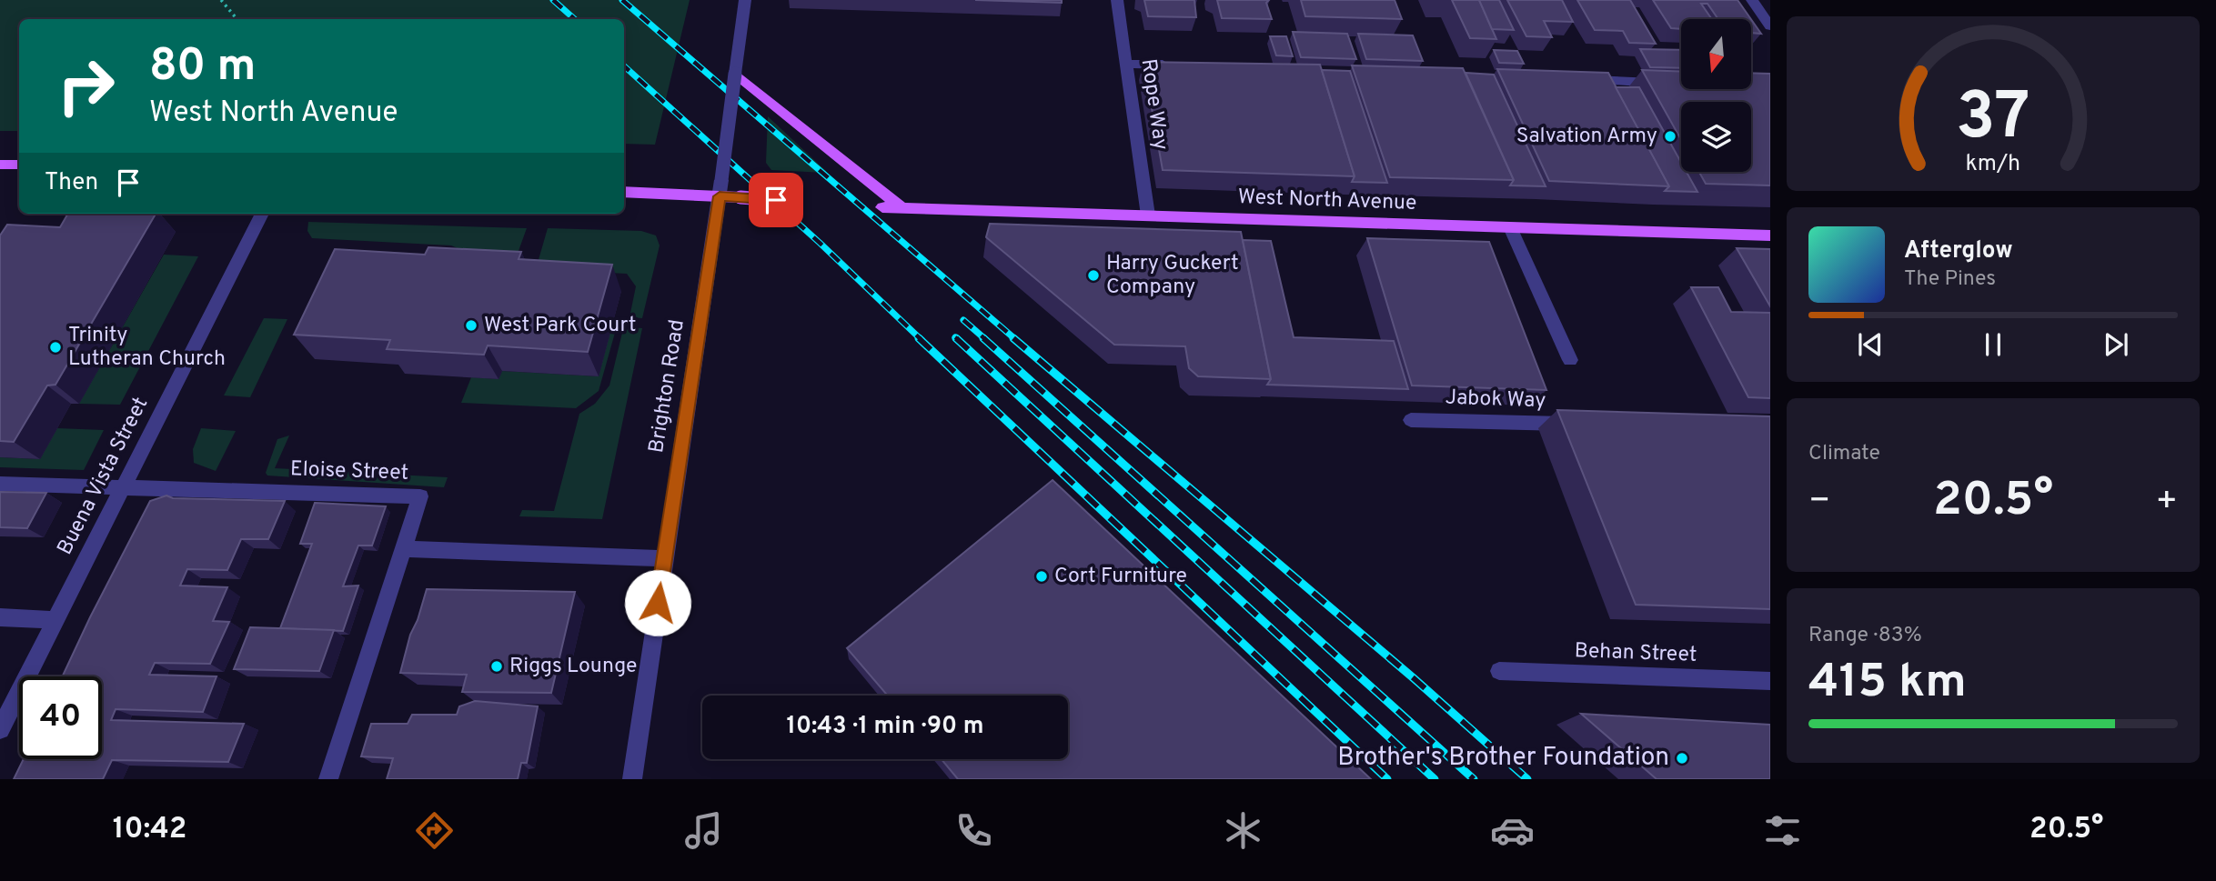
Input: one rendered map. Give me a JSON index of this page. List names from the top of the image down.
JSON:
{
  "streets": {
    "main road": ["West North Avenue"],
    "street": [
      "Rope Way",
      "Brighton Road",
      "Jabok Way",
      "Eloise Street",
      "Buena Vista Street",
      "Behan Street"
    ]
  },
  "crossings": [
    ["Rope Way", "West North Avenue"],
    ["Eloise Street", "Buena Vista Street"]
  ],
  "places": [
    "Salvation Army",
    "Harry Guckert Company",
    "West Park Court",
    "Trinity Lutheran Church",
    "Cort Furniture",
    "Riggs Lounge",
    "Brother's Brother Foundation"
  ],
  "north": "bottom",
  "page": {
    "turn": ["80 m", "West North Avenue"],
    "then": "Then",
    "song": ["Afterglow", "The Pines"],
    "tile": [
      "Climate",
      ["Range · 83%", "415 km"]
    ],
    "heat": ["−", "20.5°", "+"],
    "limit": "40",
    "trip": "10:43 · 1 min · 90 m",
    "tabs": ["10:42", "20.5°"],
    "gauge": ["37", "km/h"]
  }
}
